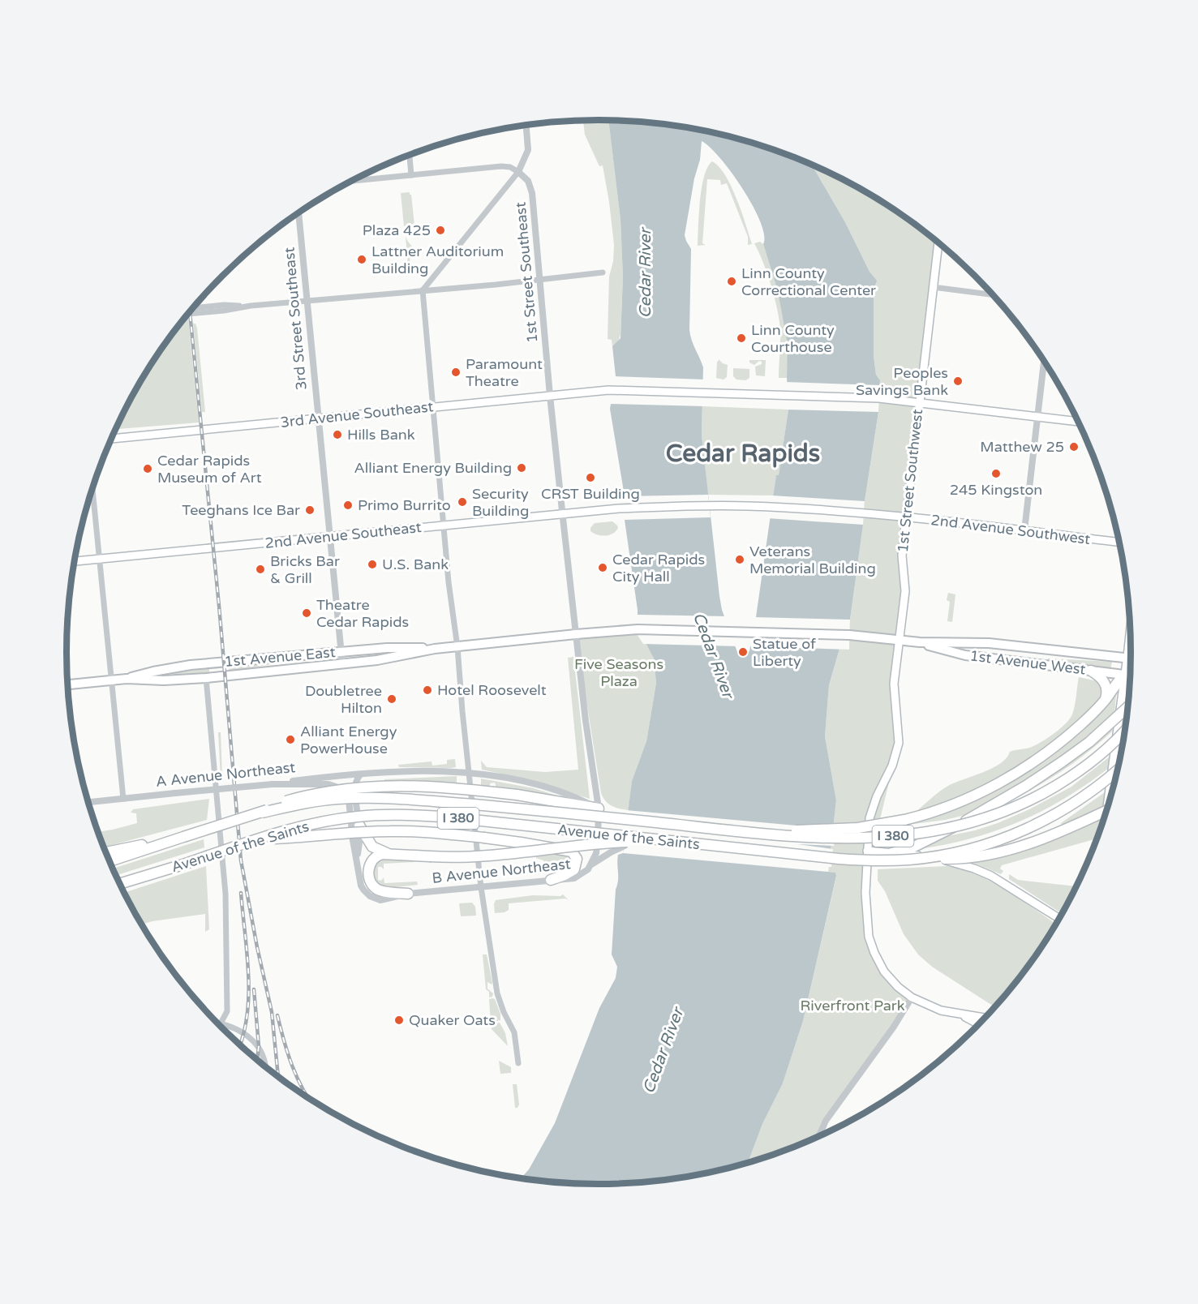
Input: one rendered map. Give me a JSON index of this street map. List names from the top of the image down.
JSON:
{
  "streets": {
    "highway": ["I 380", "Avenue of the Saints"],
    "main road": [
      "3rd Avenue Southeast",
      "1st Street Southwest",
      "2nd Avenue Southwest",
      "2nd Avenue Southeast",
      "1st Avenue East",
      "1st Avenue West"
    ],
    "street": [
      "1st Street Southeast",
      "3rd Street Southeast",
      "A Avenue Northeast",
      "B Avenue Northeast"
    ]
  },
  "crossings": [
    ["1st Street Southeast", "3rd Avenue Southeast"],
    ["1st Street Southeast", "2nd Avenue Southeast"],
    ["1st Street Southeast", "1st Avenue East"],
    ["1st Street Southeast", "A Avenue Northeast"],
    ["1st Street Southeast", "B Avenue Northeast"],
    ["3rd Street Southeast", "3rd Avenue Southeast"],
    ["3rd Street Southeast", "2nd Avenue Southeast"],
    ["3rd Street Southeast", "1st Avenue East"],
    ["3rd Avenue Southeast", "1st Street Southwest"],
    ["1st Street Southwest", "2nd Avenue Southwest"],
    ["1st Street Southwest", "1st Avenue West"],
    ["2nd Avenue Southwest", "2nd Avenue Southeast"],
    ["1st Avenue East", "1st Avenue West"],
    ["A Avenue Northeast", "B Avenue Northeast"]
  ],
  "districts": ["Cedar Rapids"],
  "water": ["Cedar River"],
  "parks": ["Five Seasons Plaza", "Riverfront Park"],
  "places": [
    "Plaza 425",
    "Lattner Auditorium Building",
    "Linn County Correctional Center",
    "Linn County Courthouse",
    "Paramount Theatre",
    "Peoples Savings Bank",
    "Hills Bank",
    "Matthew 25",
    "Alliant Energy Building",
    "Cedar Rapids Museum of Art",
    "245 Kingston",
    "CRST Building",
    "Security Building",
    "Primo Burrito",
    "Teeghans Ice Bar",
    "Veterans Memorial Building",
    "U.S. Bank",
    "Cedar Rapids City Hall",
    "Bricks Bar & Grill",
    "Theatre Cedar Rapids",
    "Statue of Liberty",
    "Hotel Roosevelt",
    "Doubletree Hilton",
    "Alliant Energy PowerHouse",
    "Quaker Oats"
  ]
}
